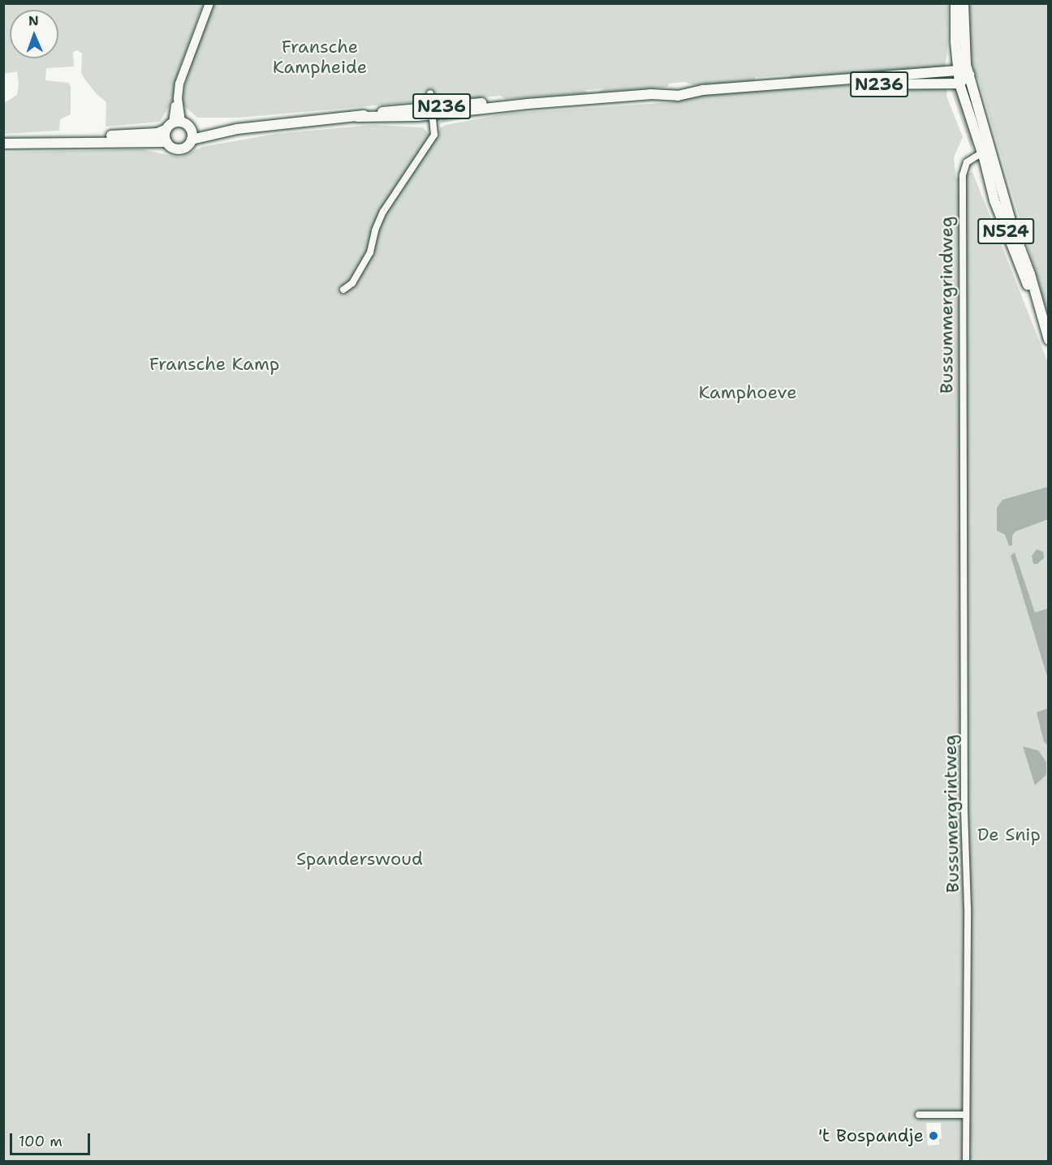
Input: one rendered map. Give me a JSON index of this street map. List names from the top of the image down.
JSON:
{
  "streets": {
    "main road": ["N236", "N524"],
    "street": ["Bussummergrindweg", "Bussumergrintweg"]
  },
  "crossings": [
    ["N236", "N524"],
    ["N524", "Bussummergrindweg"],
    ["Bussummergrindweg", "Bussumergrintweg"]
  ],
  "parks": [
    "Fransche Kampheide",
    "Fransche Kamp",
    "Kamphoeve",
    "De Snip",
    "Spanderswoud"
  ],
  "places": ["'t Bospandje"],
  "scale_bar": "100 m",
  "north": "top"
}
